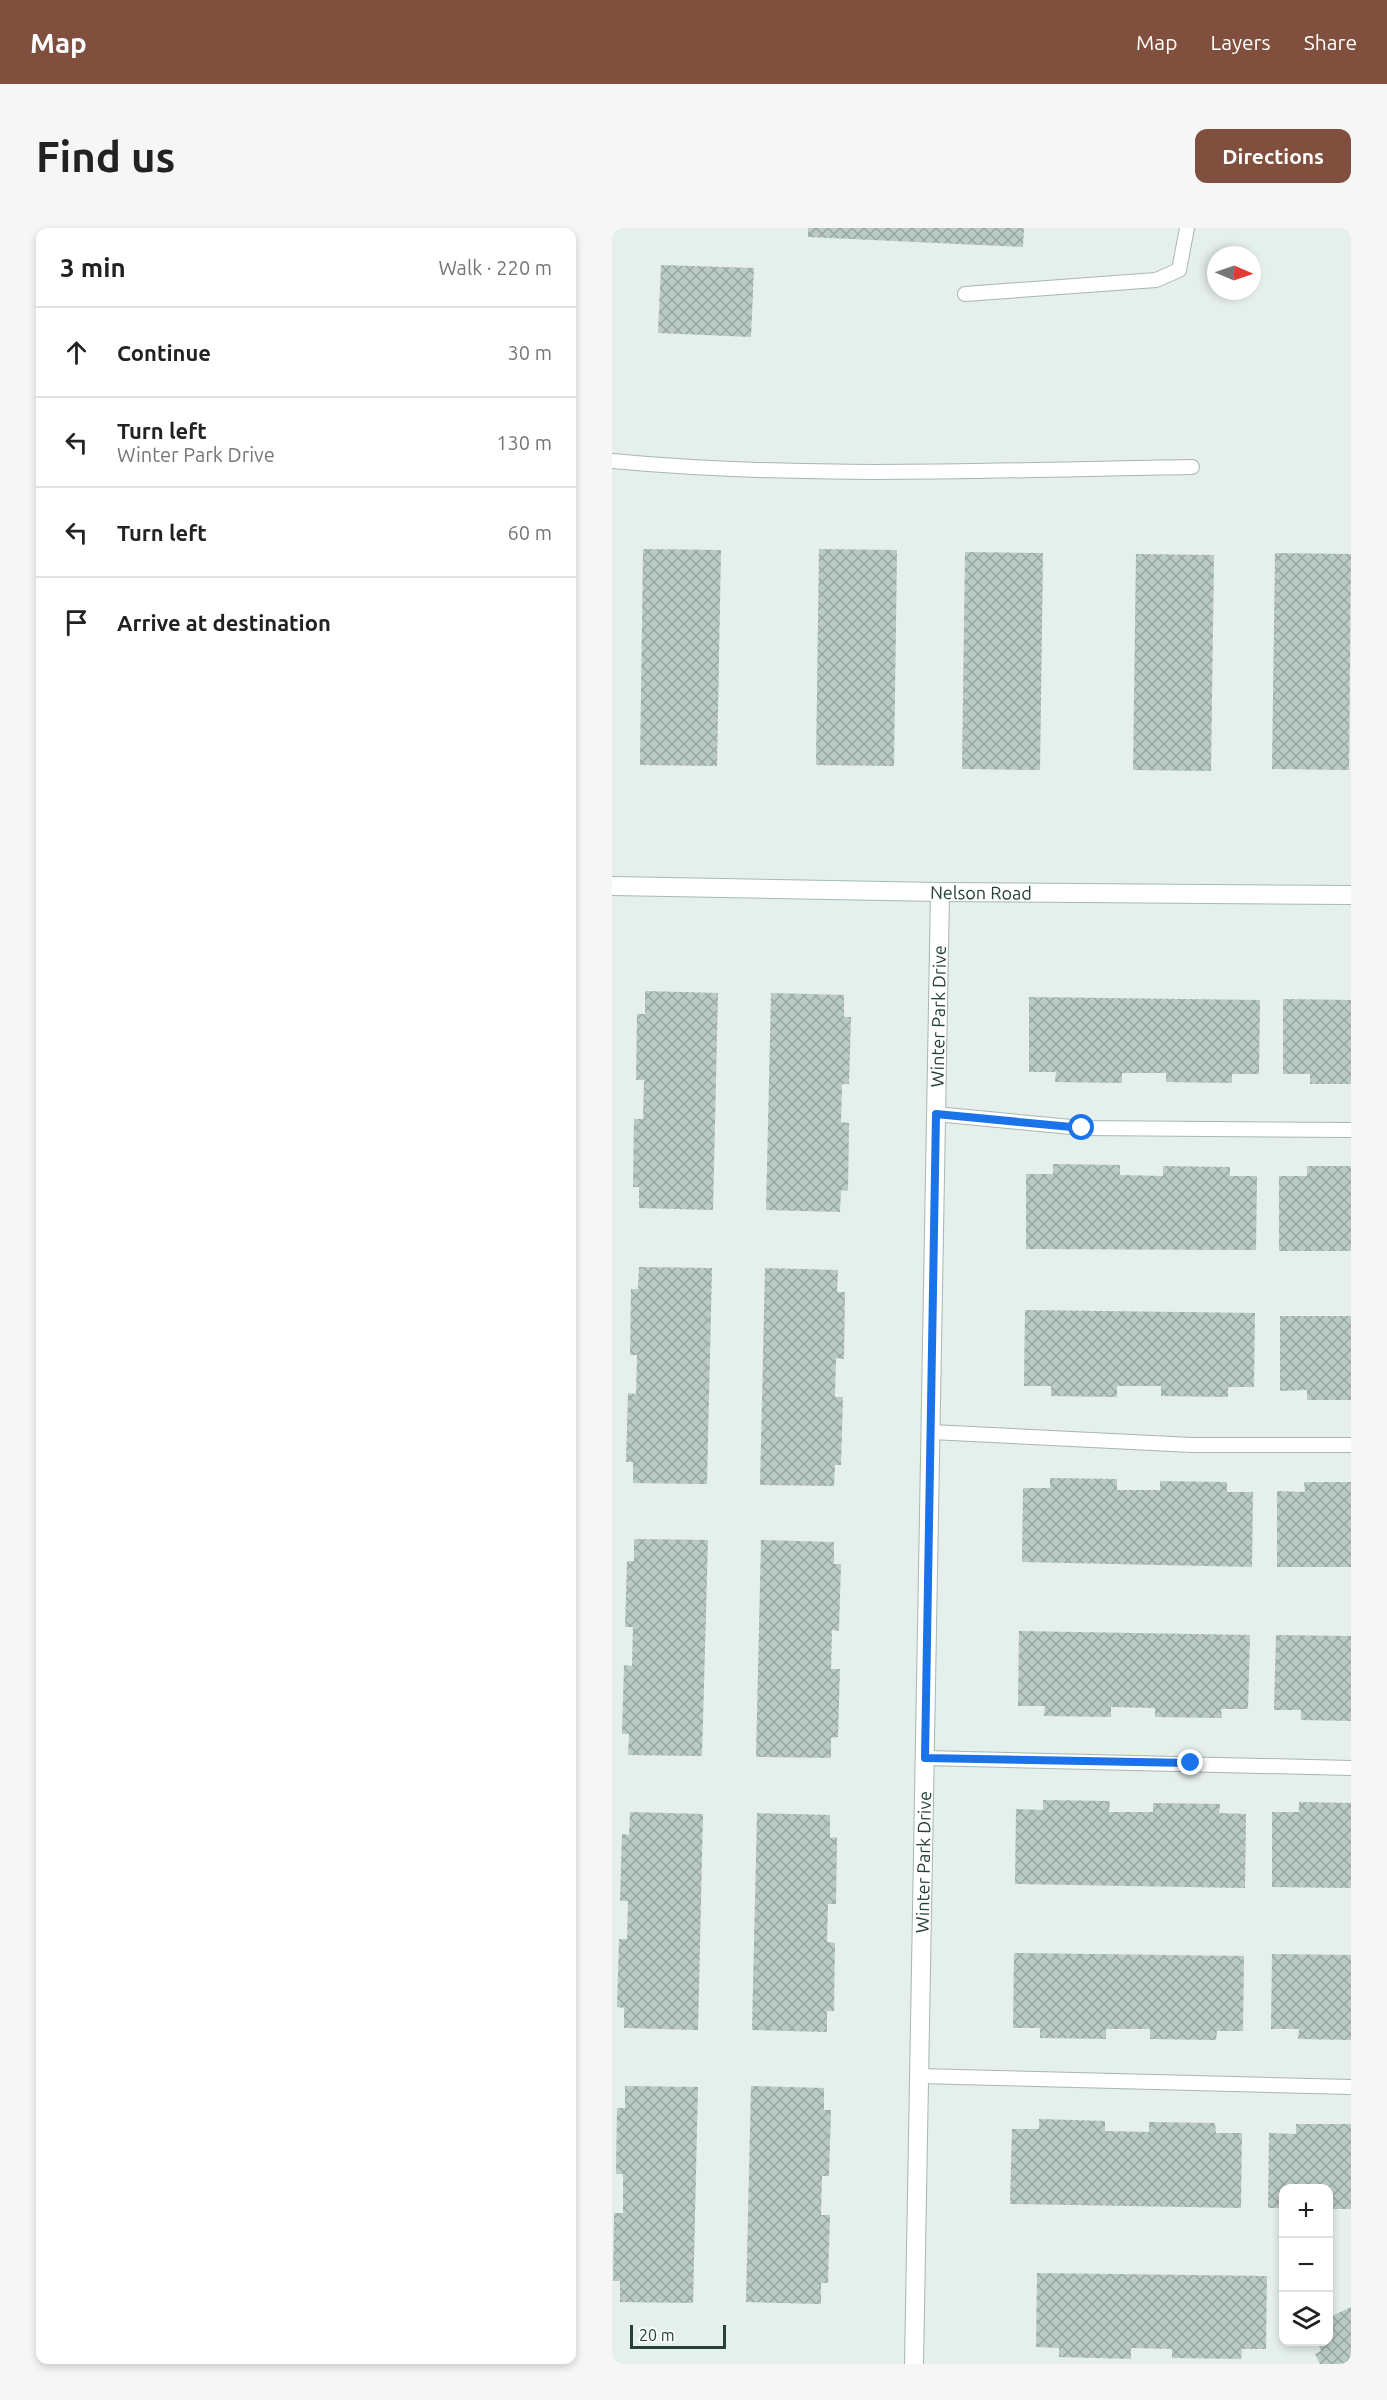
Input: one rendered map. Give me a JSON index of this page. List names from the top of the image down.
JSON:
{
  "streets": {
    "street": ["Nelson Road", "Winter Park Drive"]
  },
  "crossings": [
    ["Nelson Road", "Winter Park Drive"]
  ],
  "scale_bar": "20 m",
  "north": "right",
  "page": {
    "header": "Map",
    "nav": ["Map", "Layers", "Share"],
    "buttons": "Directions",
    "title": "Find us",
    "heading": ["3 min", "Walk · 220 m"],
    "list": [
      ["Continue", "30 m"],
      ["Turn left", "Winter Park Drive", "130 m"],
      ["Turn left", "60 m"],
      "Arrive at destination"
    ],
    "map_buttons": ["+", "−"],
    "scale": "20 m"
  }
}
